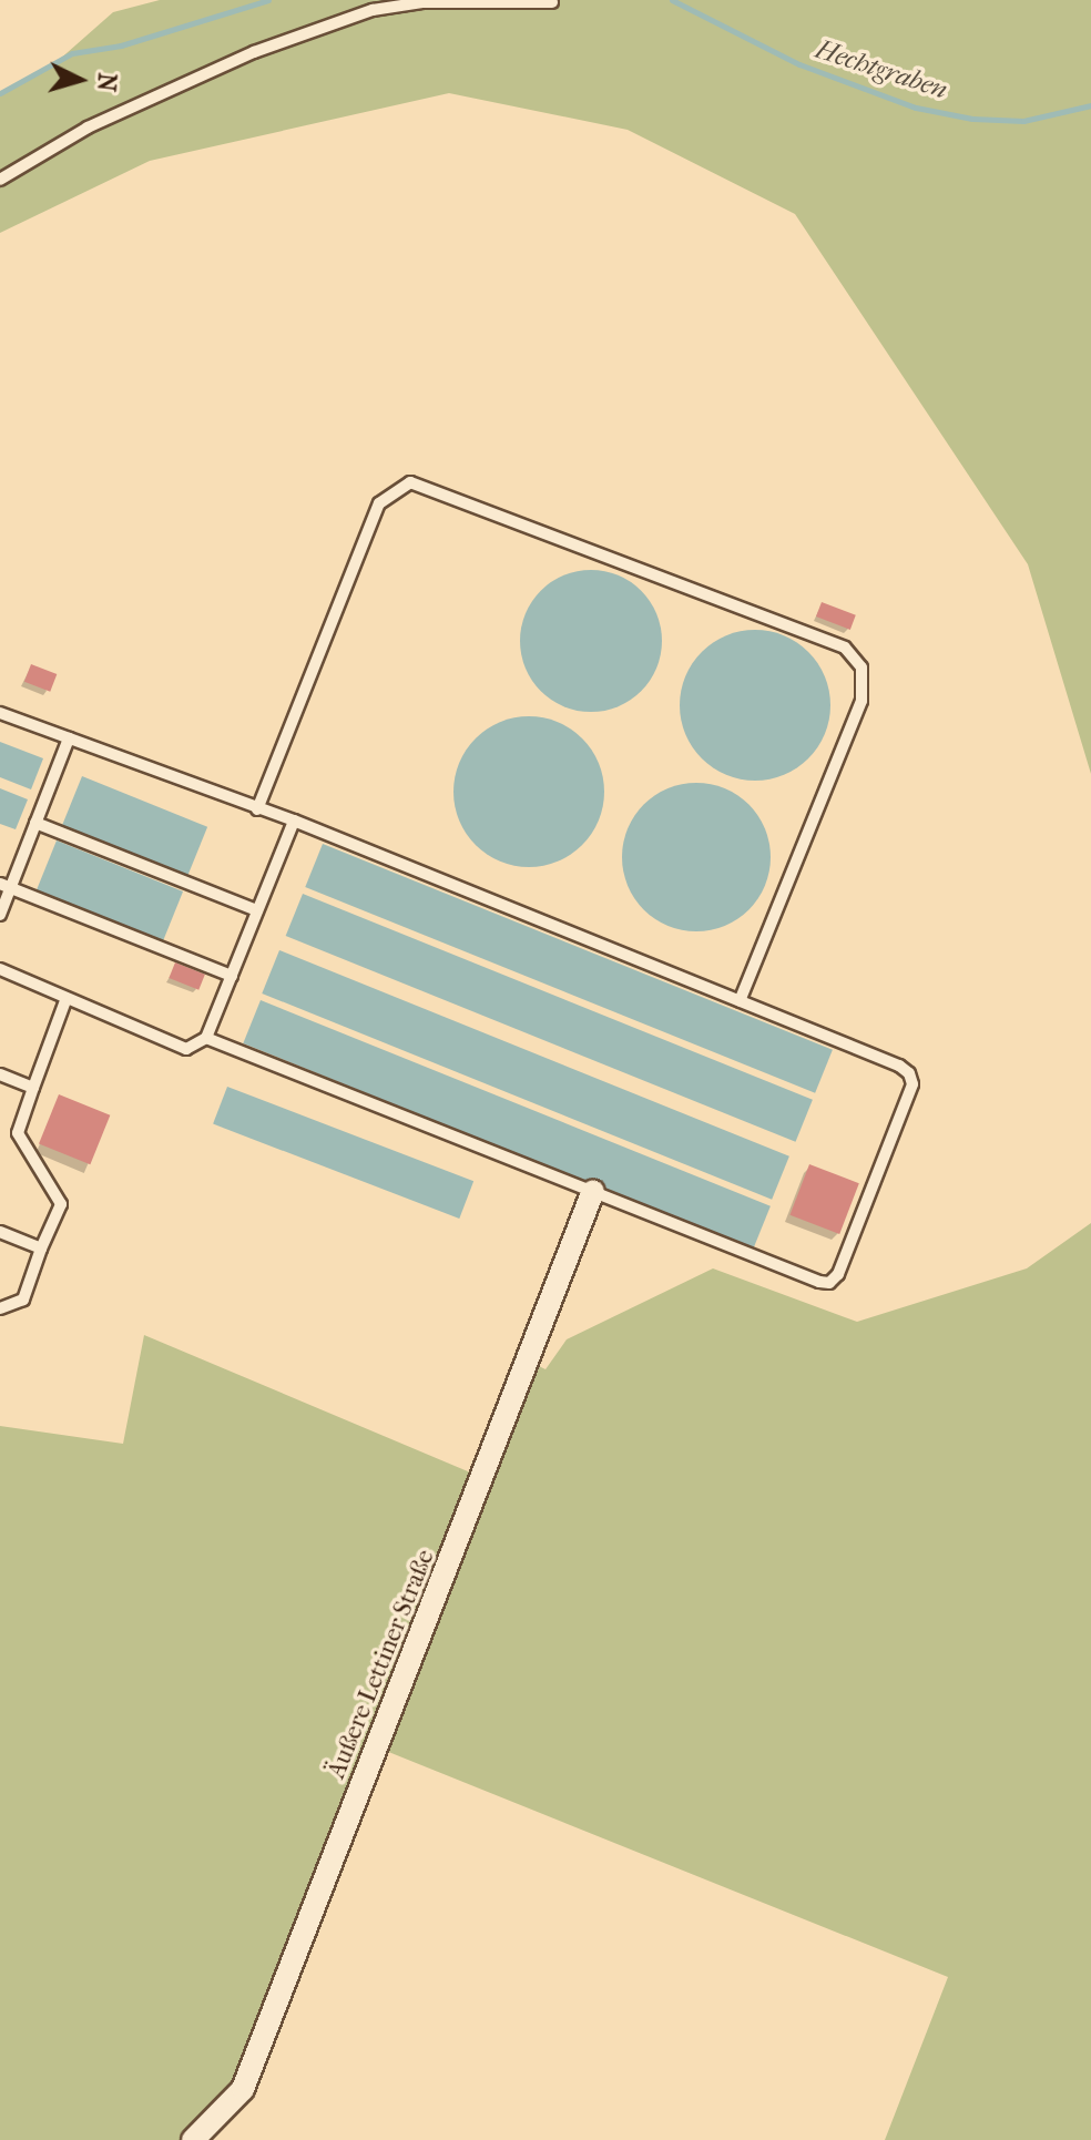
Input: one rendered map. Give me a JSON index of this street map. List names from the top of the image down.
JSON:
{
  "streets": {
    "street": ["Äußere Lettiner Straße"]
  },
  "water": ["Hechtgraben"],
  "north": "right"
}
